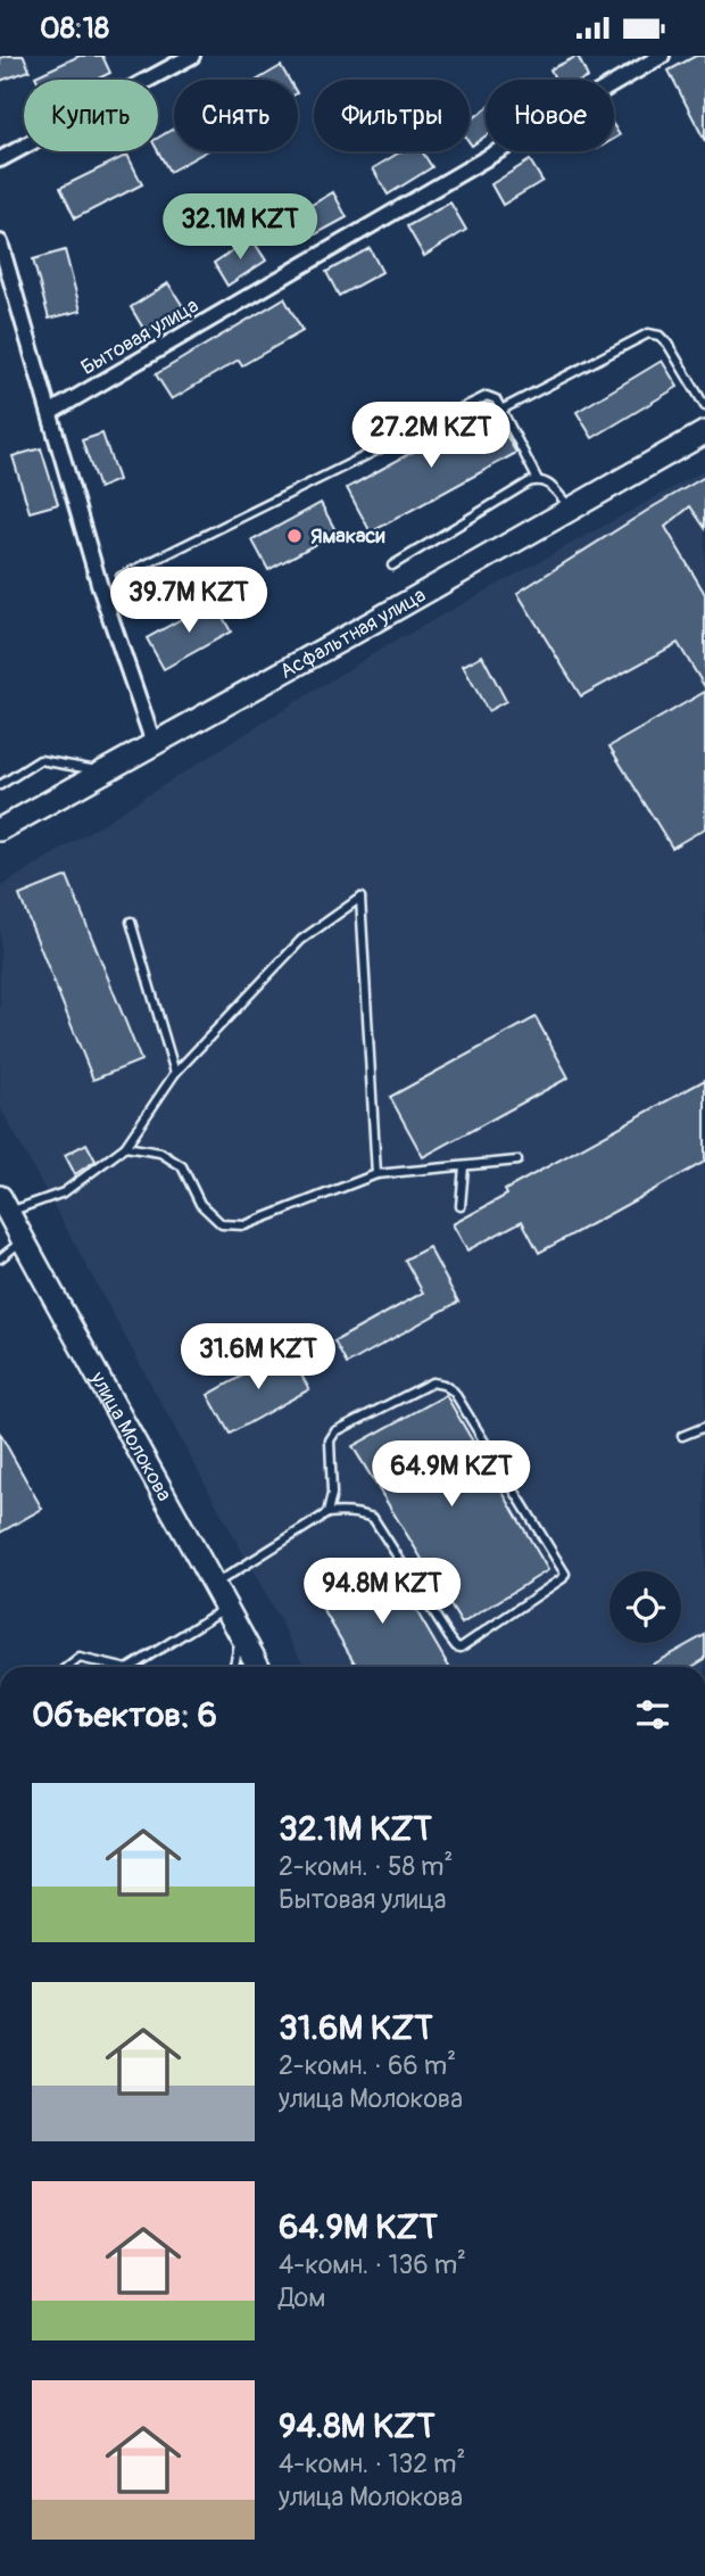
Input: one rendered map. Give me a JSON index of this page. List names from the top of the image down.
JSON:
{
  "streets": {
    "main road": ["Асфальтная улица", "улица Молокова"],
    "street": ["Бытовая улица"]
  },
  "places": ["Ямакаси"],
  "page": {
    "status": "08:18",
    "chip": [
      "Купить",
      "Снять",
      "Фильтры",
      "Новое"
    ],
    "price": [
      "32.1M KZT",
      "27.2M KZT",
      "39.7M KZT",
      "31.6M KZT",
      "64.9M KZT",
      "94.8M KZT"
    ],
    "heading": "Объектов: 6",
    "list": [
      {
        "name": "32.1M KZT",
        "note": "2-комн. · 58 m² · Бытовая улица"
      },
      {
        "name": "31.6M KZT",
        "note": "2-комн. · 66 m² · улица Молокова"
      },
      {
        "name": "64.9M KZT",
        "note": "4-комн. · 136 m² · Дом"
      },
      {
        "name": "94.8M KZT",
        "note": "4-комн. · 132 m² · улица Молокова"
      }
    ]
  }
}
